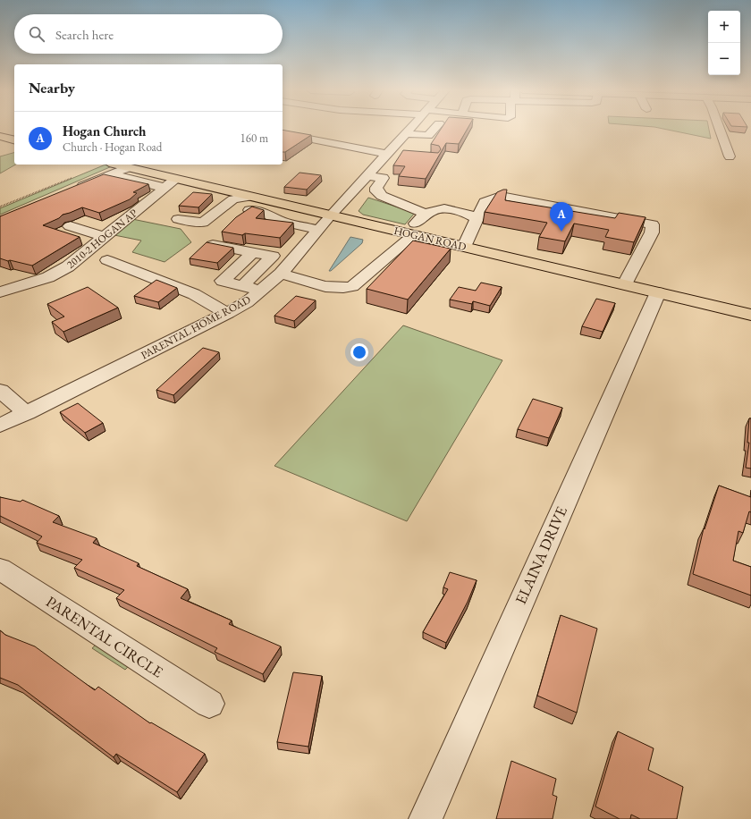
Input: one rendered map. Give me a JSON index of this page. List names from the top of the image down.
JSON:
{
  "streets": {
    "main road": ["HOGAN ROAD"],
    "street": [
      "2010-2 HOGAN AP",
      "PARENTAL HOME ROAD",
      "ELAINA DRIVE",
      "PARENTAL CIRCLE"
    ]
  },
  "crossings": [
    ["2010-2 HOGAN AP", "HOGAN ROAD"],
    ["HOGAN ROAD", "PARENTAL HOME ROAD"],
    ["HOGAN ROAD", "ELAINA DRIVE"]
  ],
  "page": {
    "map_buttons": ["+", "−"],
    "search": "Search here",
    "heading": "Nearby",
    "list": [
      {
        "mark": "A",
        "name": "Hogan Church",
        "note": "Church · Hogan Road",
        "value": "160 m"
      }
    ],
    "pins": "A"
  }
}
